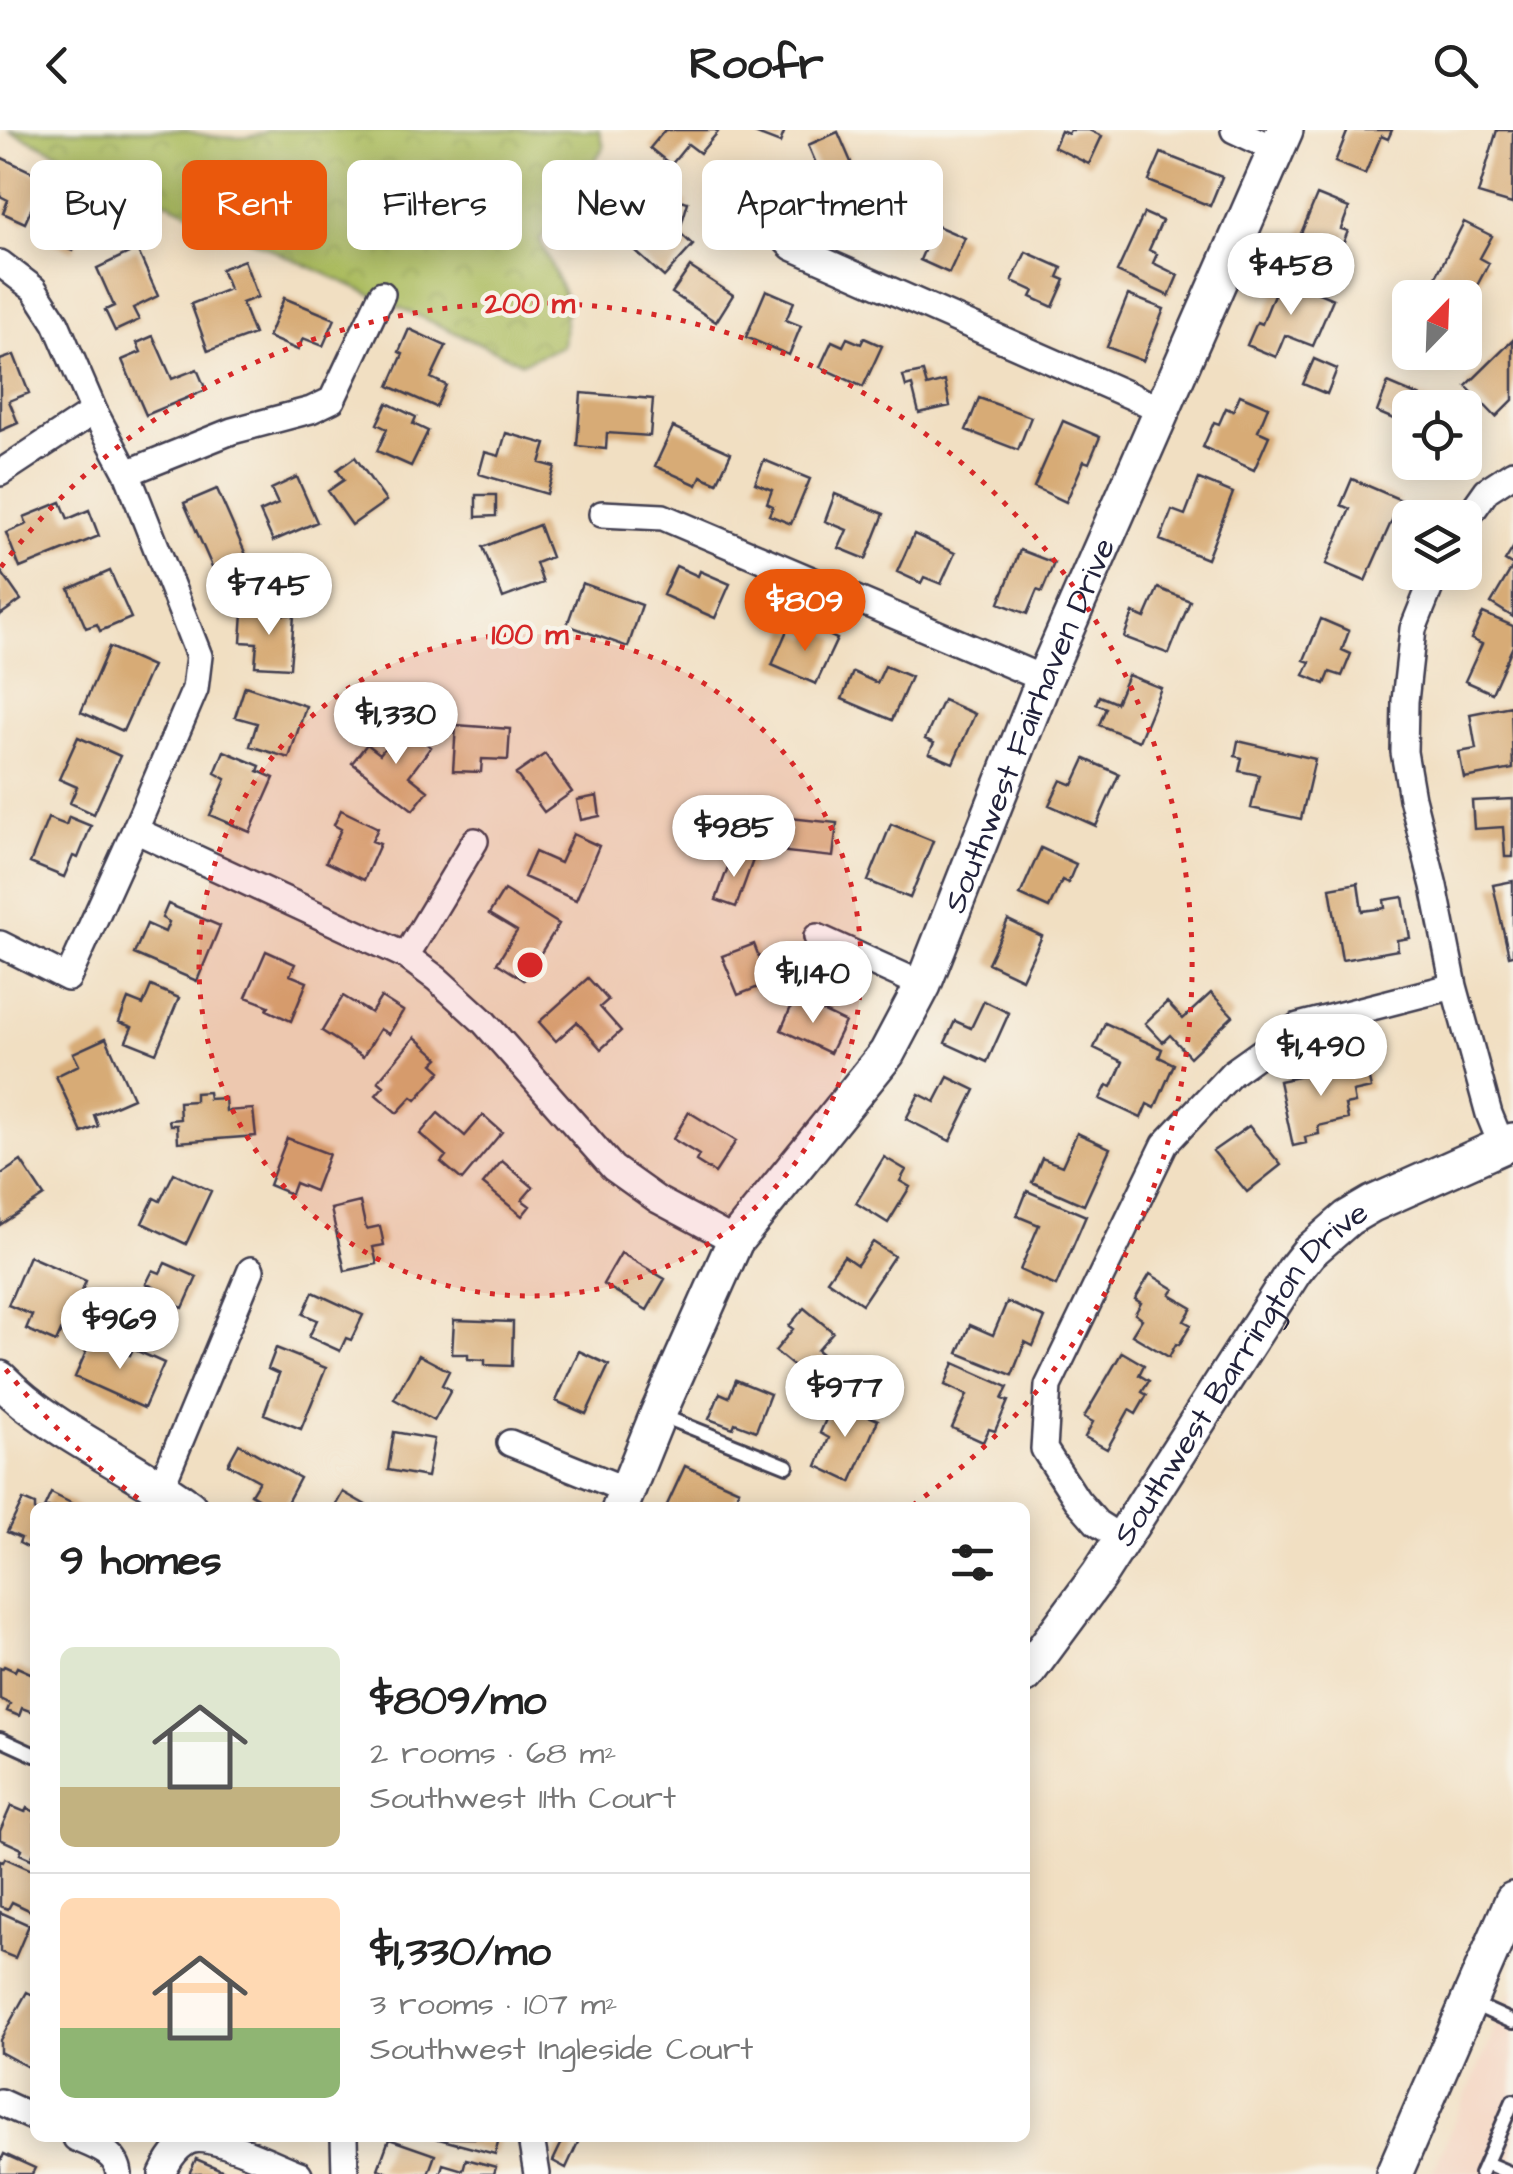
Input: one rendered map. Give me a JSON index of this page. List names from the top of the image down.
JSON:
{
  "streets": {
    "street": ["Southwest Fairhaven Drive", "Southwest Barrington Drive"]
  },
  "north": "top right",
  "page": {
    "header": "Roofr",
    "chip": [
      "Buy",
      "Rent",
      "Filters",
      "New",
      "Apartment"
    ],
    "price": [
      "$458",
      "$745",
      "$809",
      "$1,330",
      "$985",
      "$1,140",
      "$1,490",
      "$969",
      "$977"
    ],
    "heading": "9 homes",
    "list": [
      {
        "name": "$809/mo",
        "note": "2 rooms · 68 m² · Southwest 11th Court"
      },
      {
        "name": "$1,330/mo",
        "note": "3 rooms · 107 m² · Southwest Ingleside Court"
      }
    ]
  },
  "rings": ["200 m", "100 m"]
}
